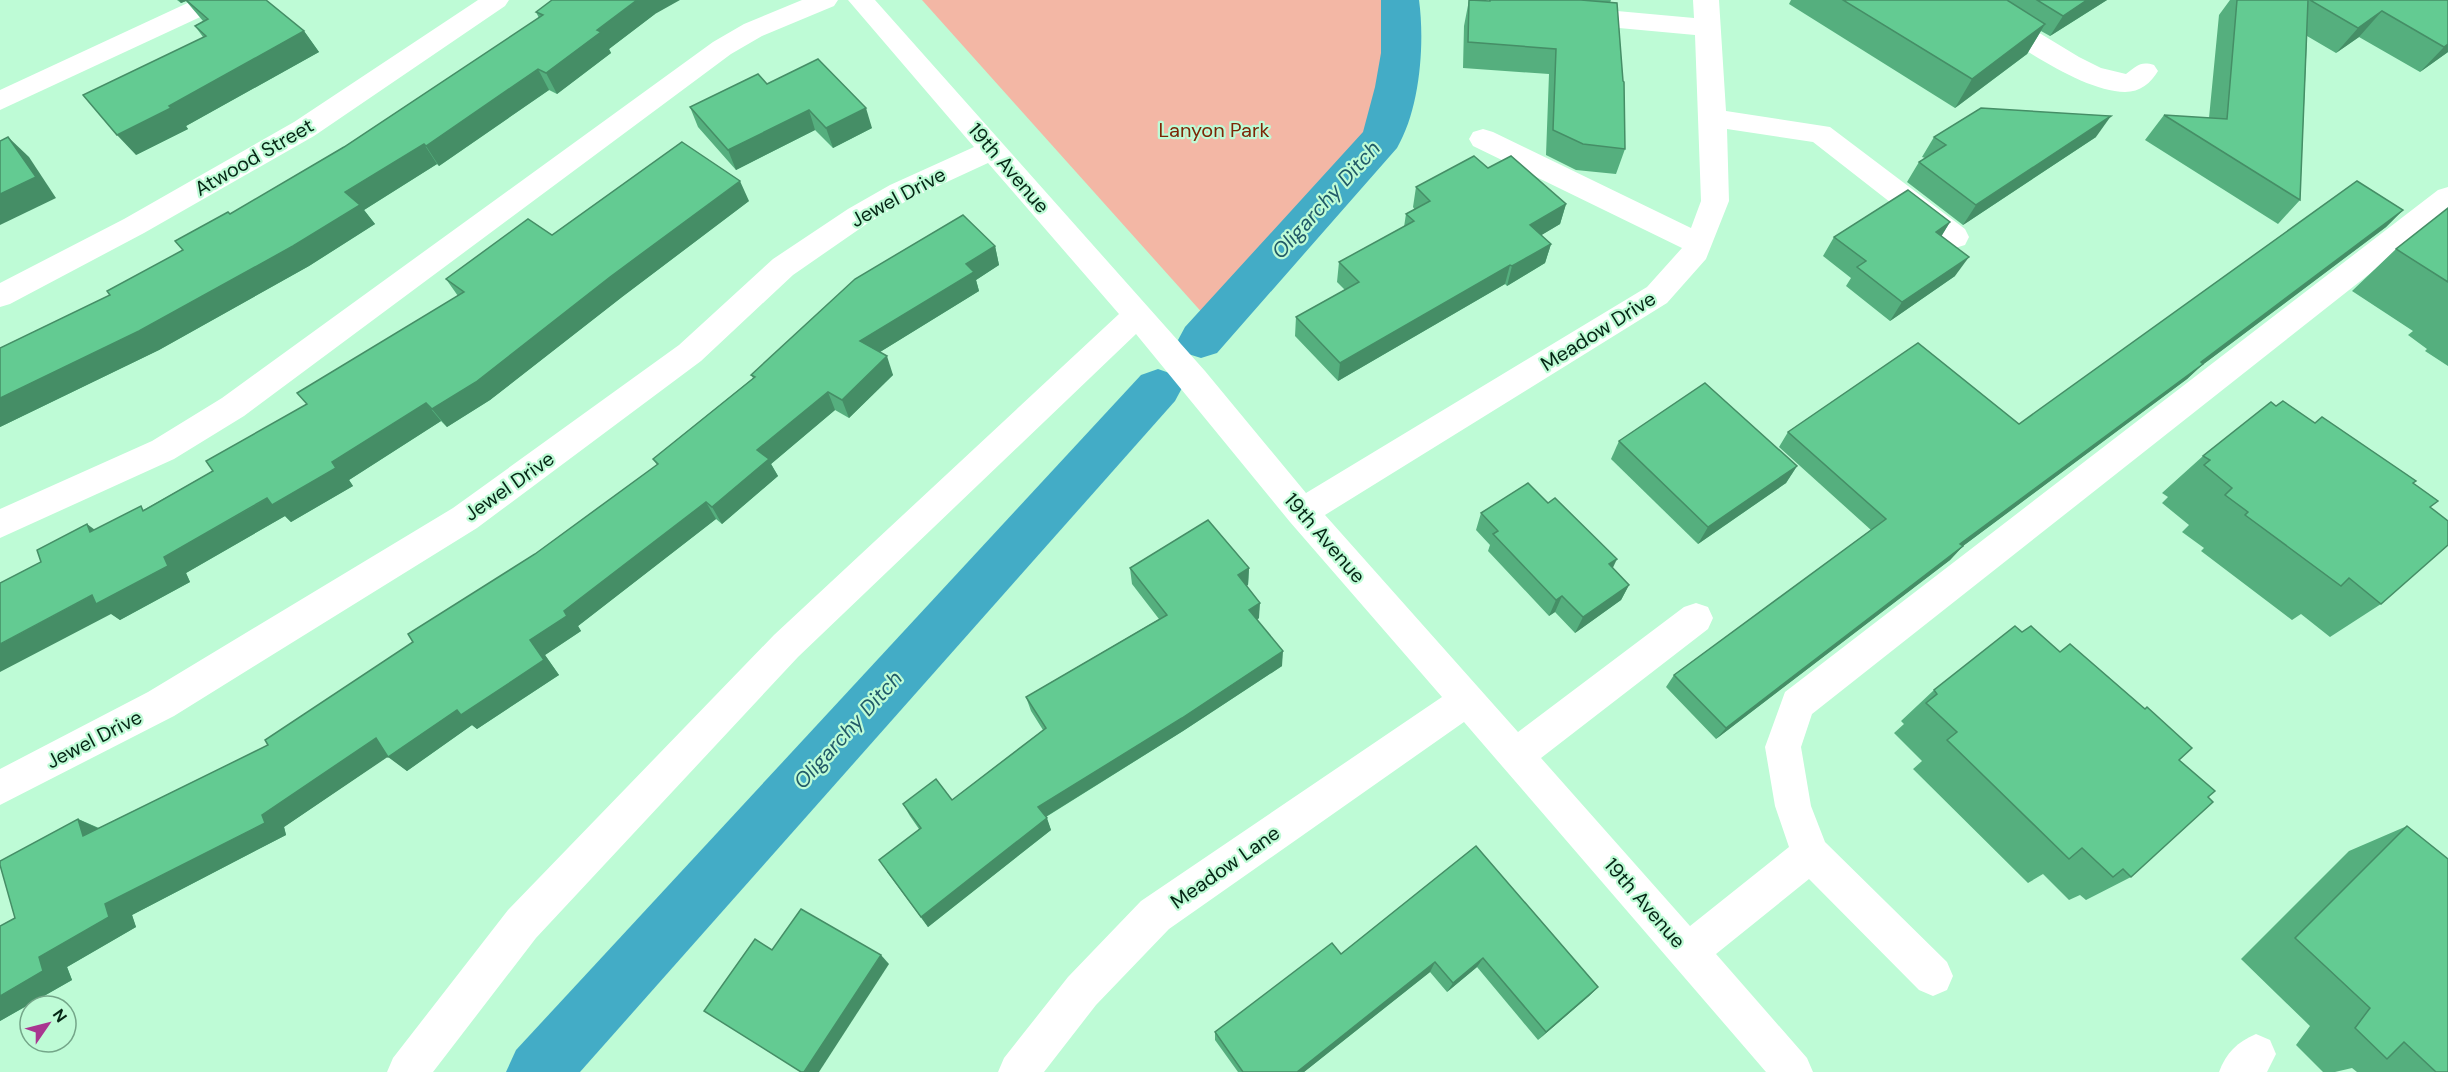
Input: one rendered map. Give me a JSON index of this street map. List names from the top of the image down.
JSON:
{
  "streets": {
    "street": [
      "Atwood Street",
      "19th Avenue",
      "Jewel Drive",
      "Meadow Drive",
      "Meadow Lane"
    ]
  },
  "crossings": [
    ["19th Avenue", "Jewel Drive"],
    ["19th Avenue", "Meadow Drive"],
    ["19th Avenue", "Meadow Lane"]
  ],
  "water": ["Oligarchy Ditch"],
  "parks": ["Lanyon Park"],
  "north": "top right"
}
